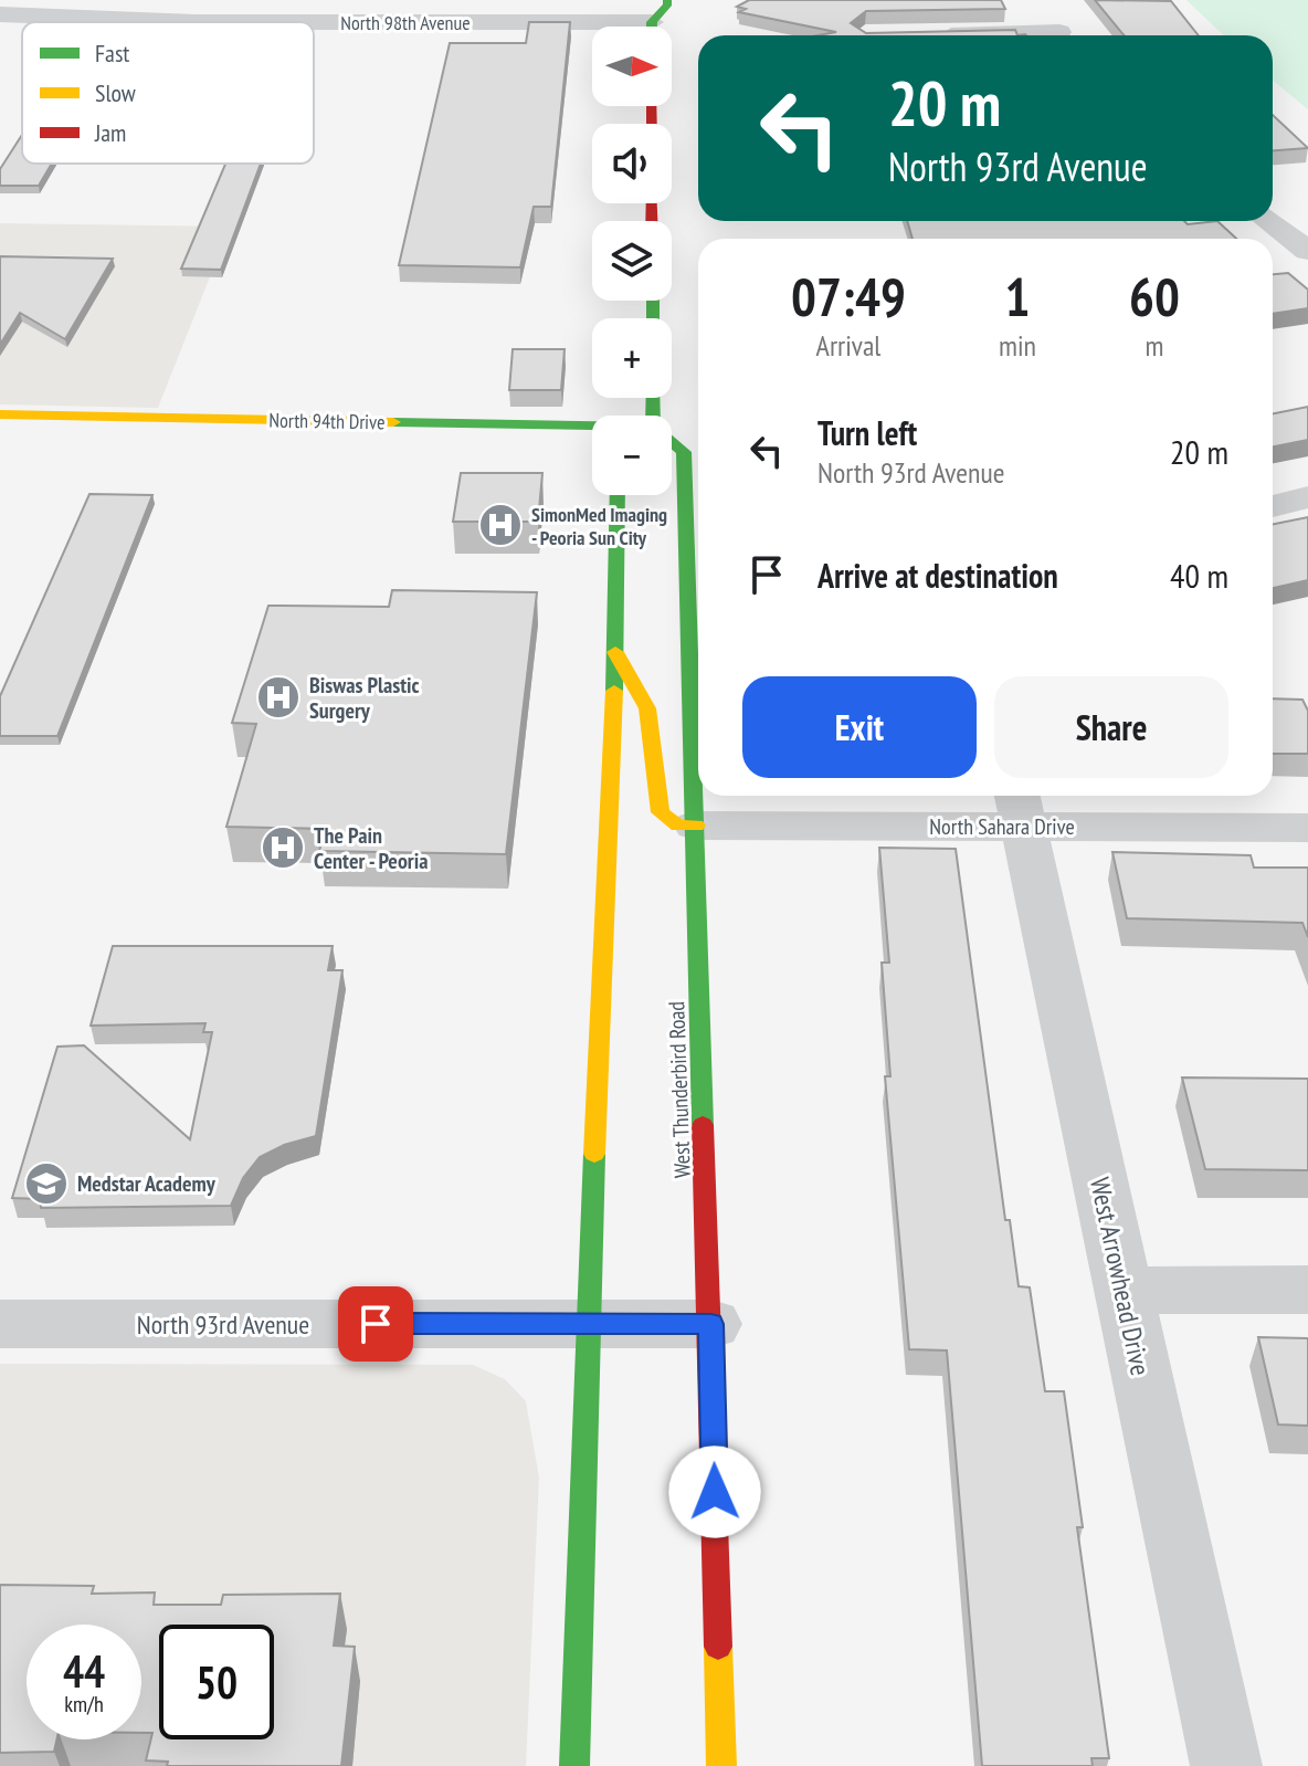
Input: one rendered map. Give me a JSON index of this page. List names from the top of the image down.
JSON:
{
  "streets": {
    "main road": ["North 94th Drive", "West Thunderbird Road"],
    "street": [
      "North 98th Avenue",
      "North Sahara Drive",
      "West Arrowhead Drive",
      "North 93rd Avenue"
    ]
  },
  "crossings": [
    ["North Sahara Drive", "West Thunderbird Road"],
    ["North Sahara Drive", "West Arrowhead Drive"],
    ["West Thunderbird Road", "North 93rd Avenue"]
  ],
  "places": {
    "hospital": ["SimonMed Imaging - Peoria Sun City", "Biswas Plastic Surgery", "The Pain Center - Peoria"],
    "school or university": ["Medstar Academy"]
  },
  "legend": ["Fast", "Slow", "Jam"],
  "north": "right",
  "page": {
    "map_buttons": ["+", "−"],
    "turn": ["20 m", "North 93rd Avenue"],
    "eta": [
      "07:49",
      "Arrival",
      "1",
      "min",
      "60",
      "m"
    ],
    "list": [
      {
        "name": "Turn left",
        "note": "North 93rd Avenue",
        "value": "20 m"
      },
      {
        "name": "Arrive at destination",
        "value": "40 m"
      }
    ],
    "buttons": ["Exit", "Share"],
    "speed": "44 km/h",
    "limit": "50"
  }
}
